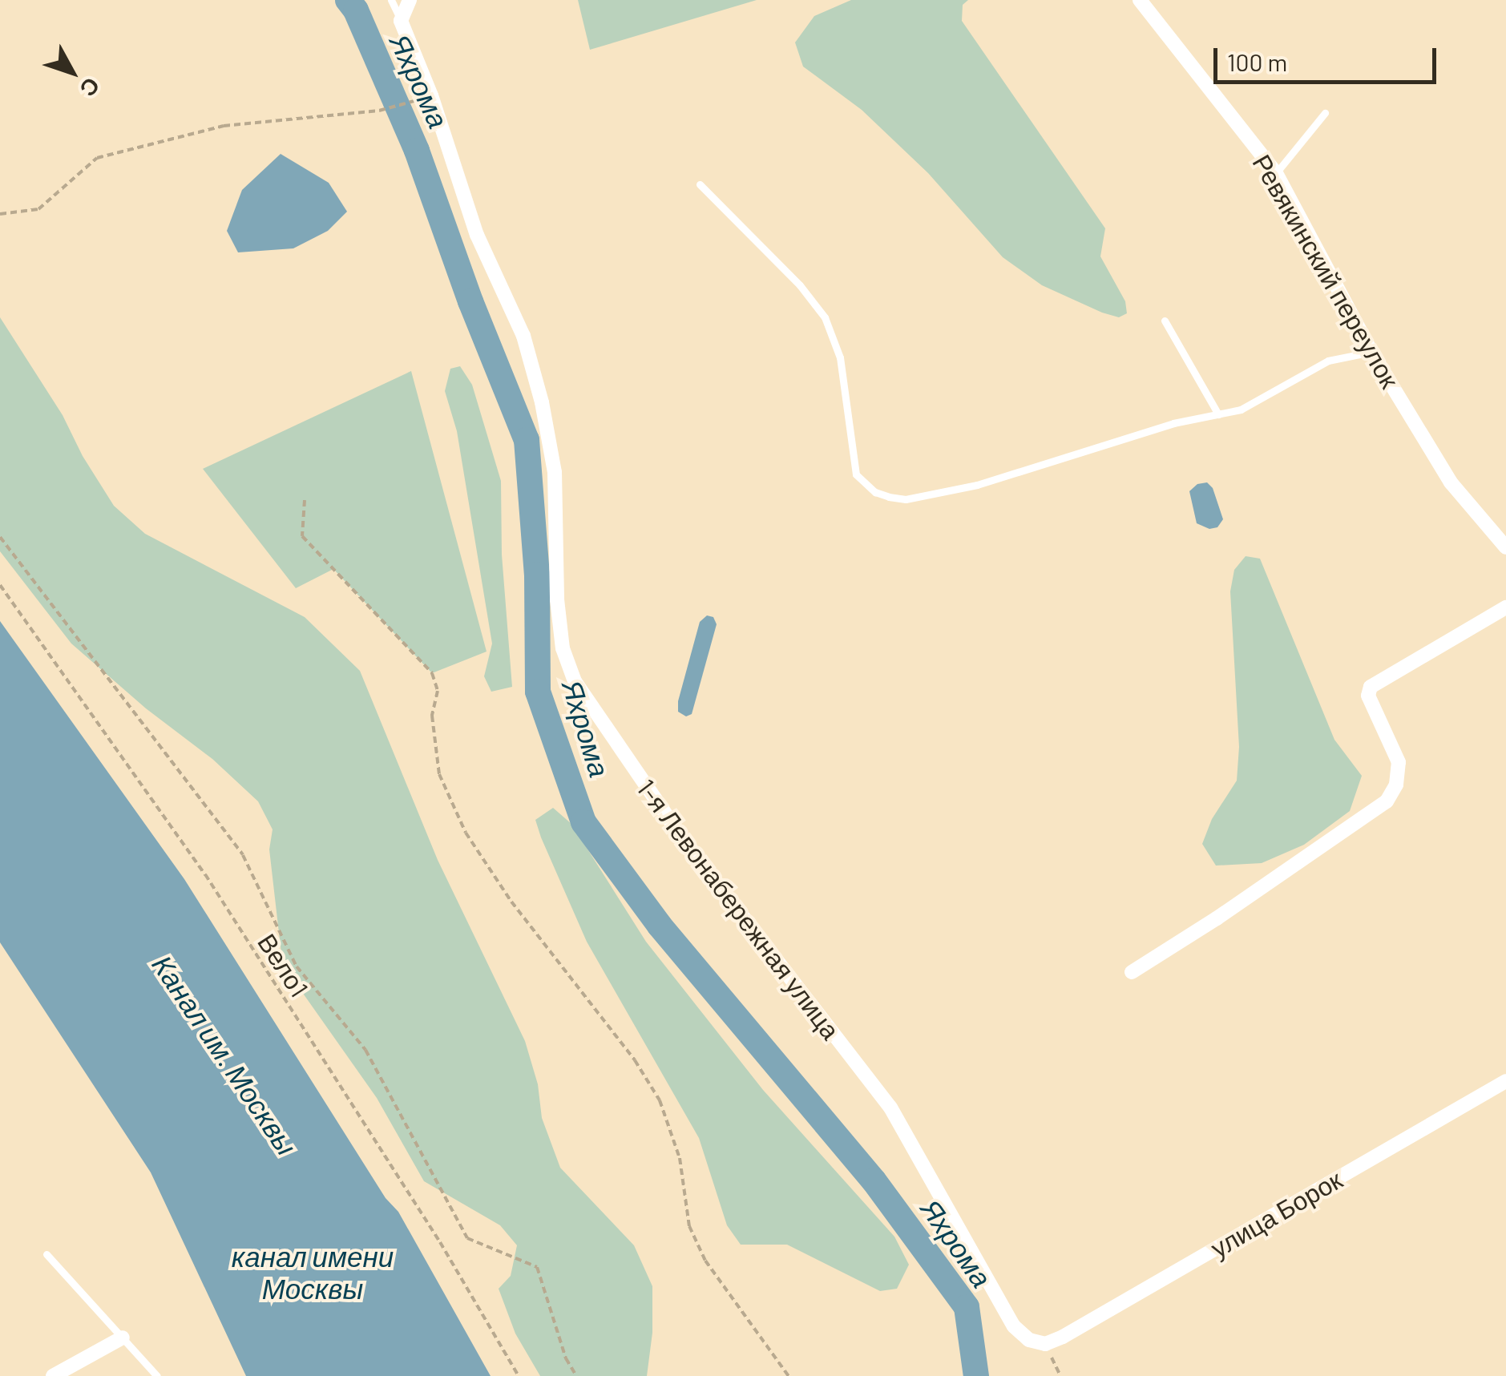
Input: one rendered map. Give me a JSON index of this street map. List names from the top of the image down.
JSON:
{
  "streets": {
    "street": ["Ревякинский переулок", "1-я Левонабережная улица", "улица Борок"],
    "path": ["Вело1"]
  },
  "crossings": [
    ["1-я Левонабережная улица", "улица Борок"]
  ],
  "water": ["Яхрома", "Канал им. Москвы", "канал имени Москвы"],
  "scale_bar": "100 m",
  "north": "bottom right"
}
